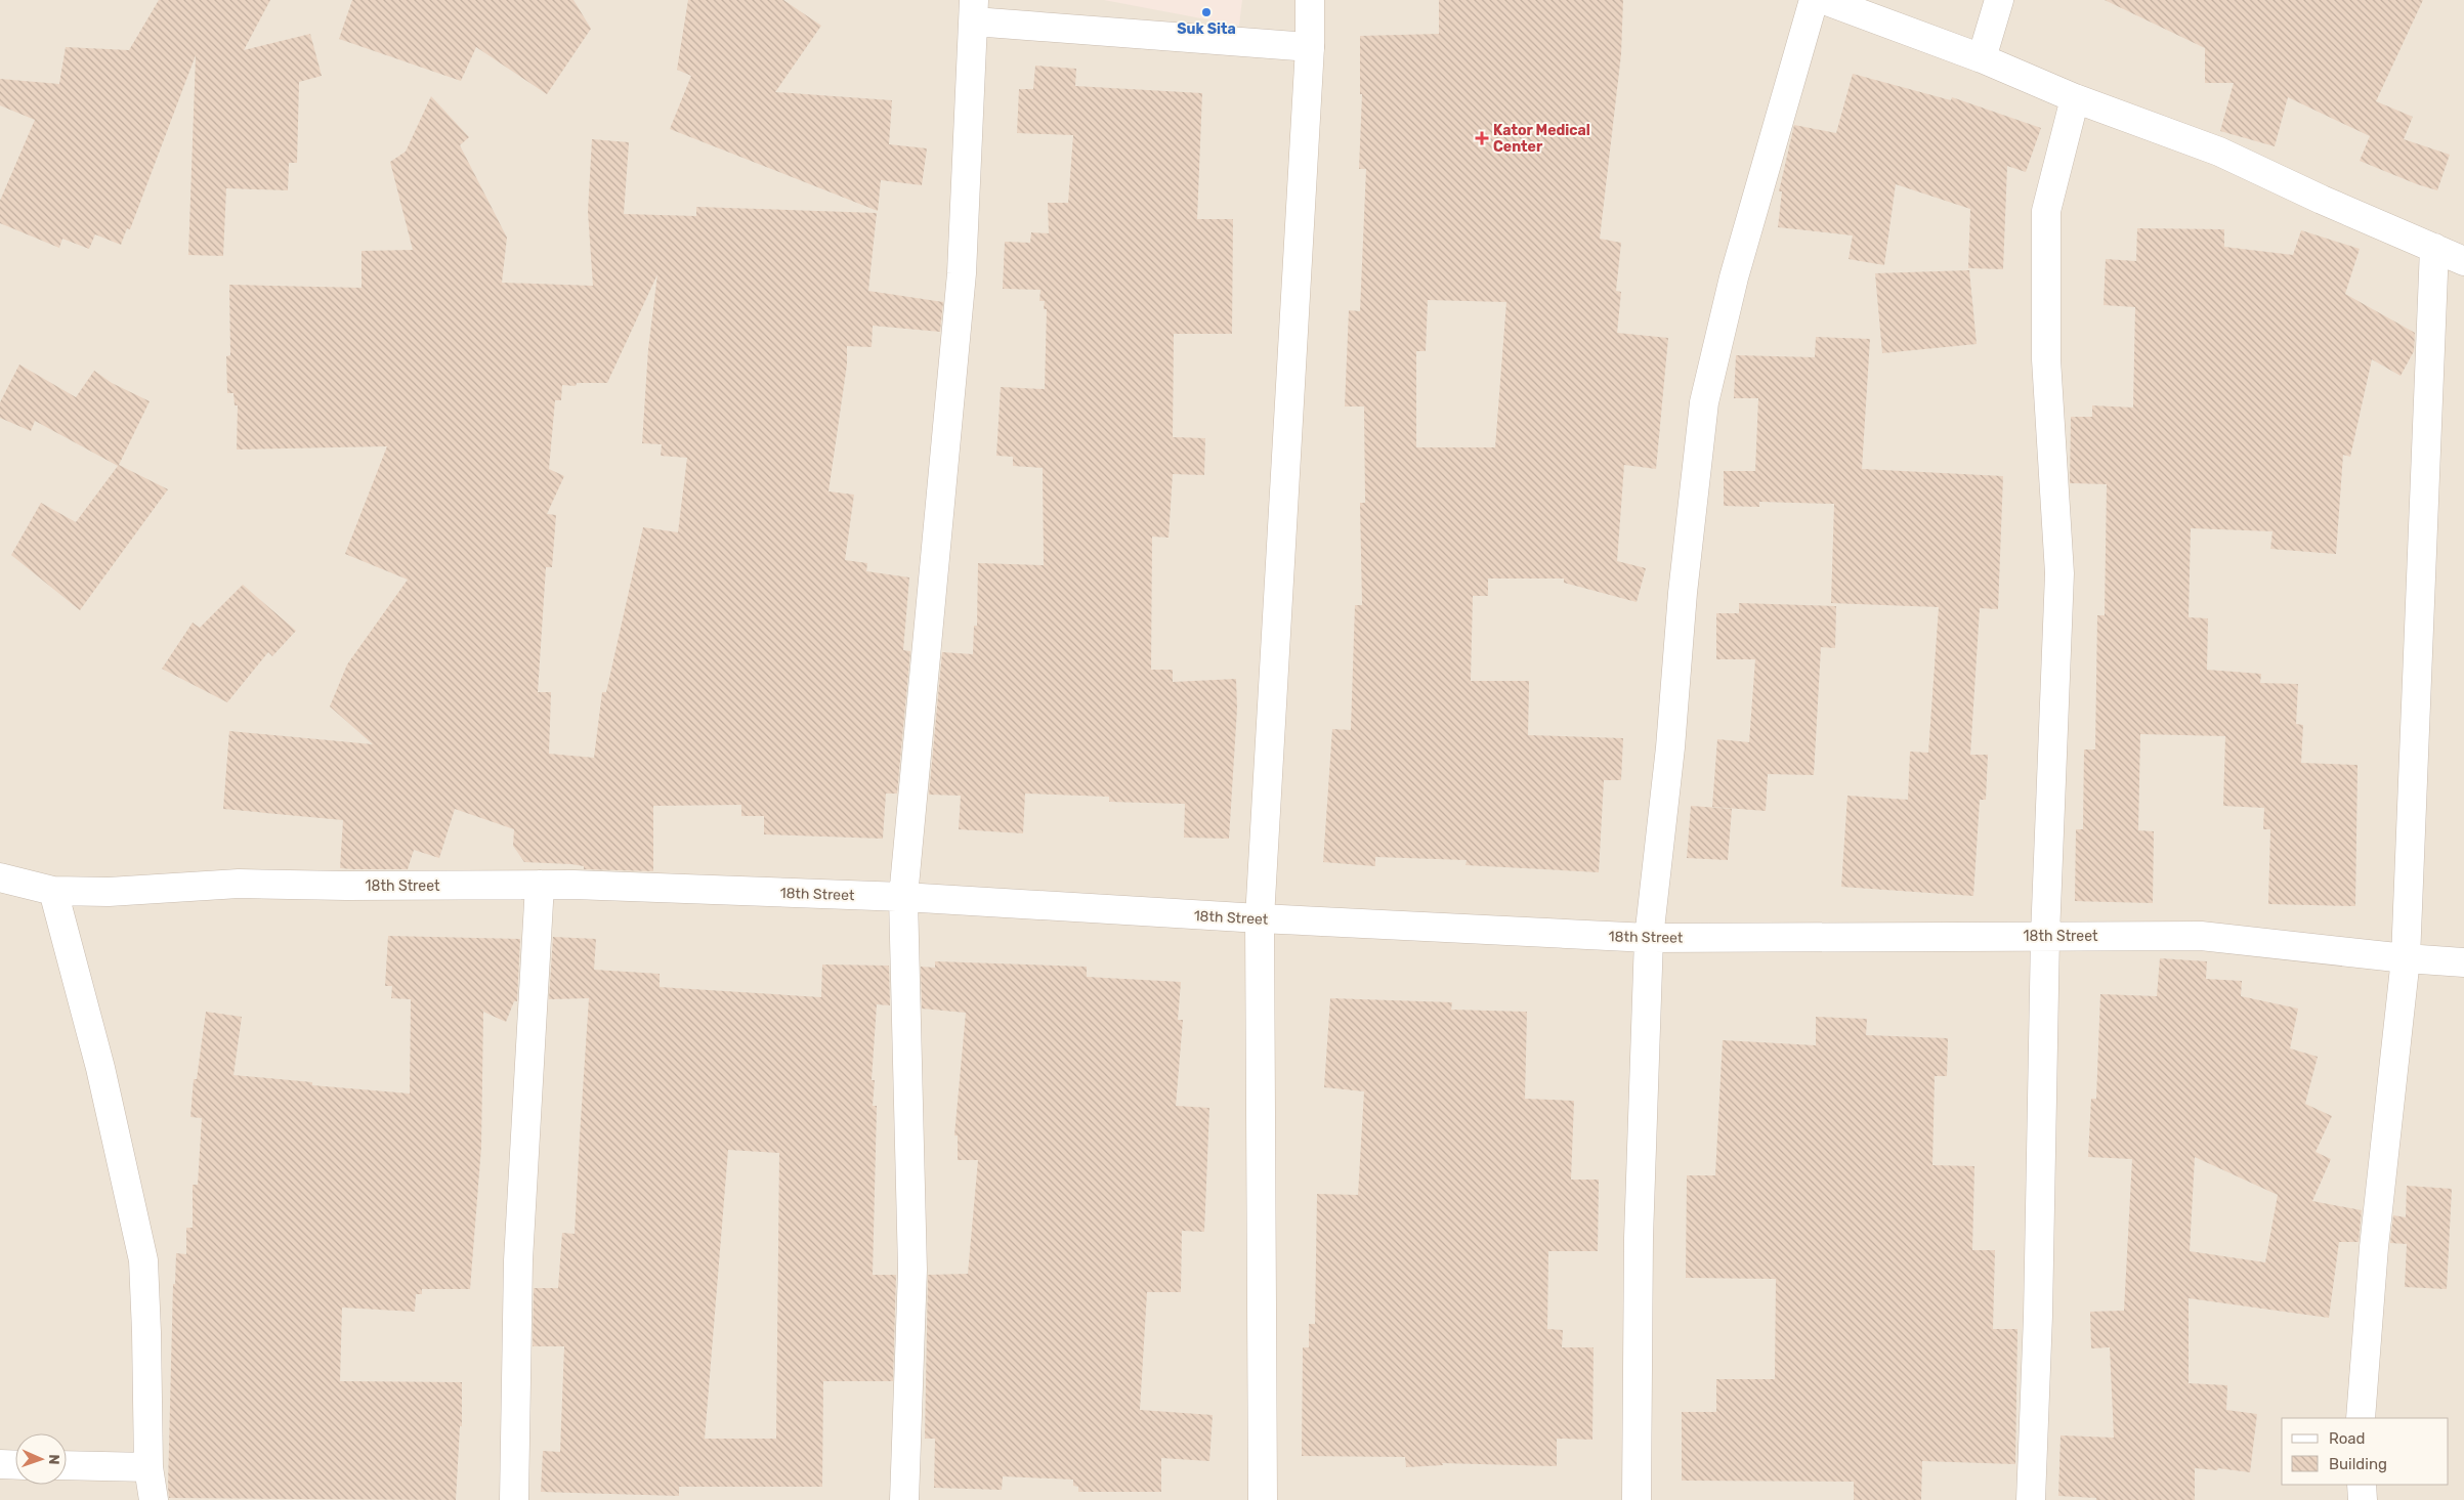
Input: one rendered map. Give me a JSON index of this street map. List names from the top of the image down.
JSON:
{
  "streets": {
    "street": ["18th Street"]
  },
  "places": {
    "other": ["Suk Sita"],
    "health": ["Kator Medical Center"]
  },
  "legend": ["Road", "Building"],
  "north": "right"
}
